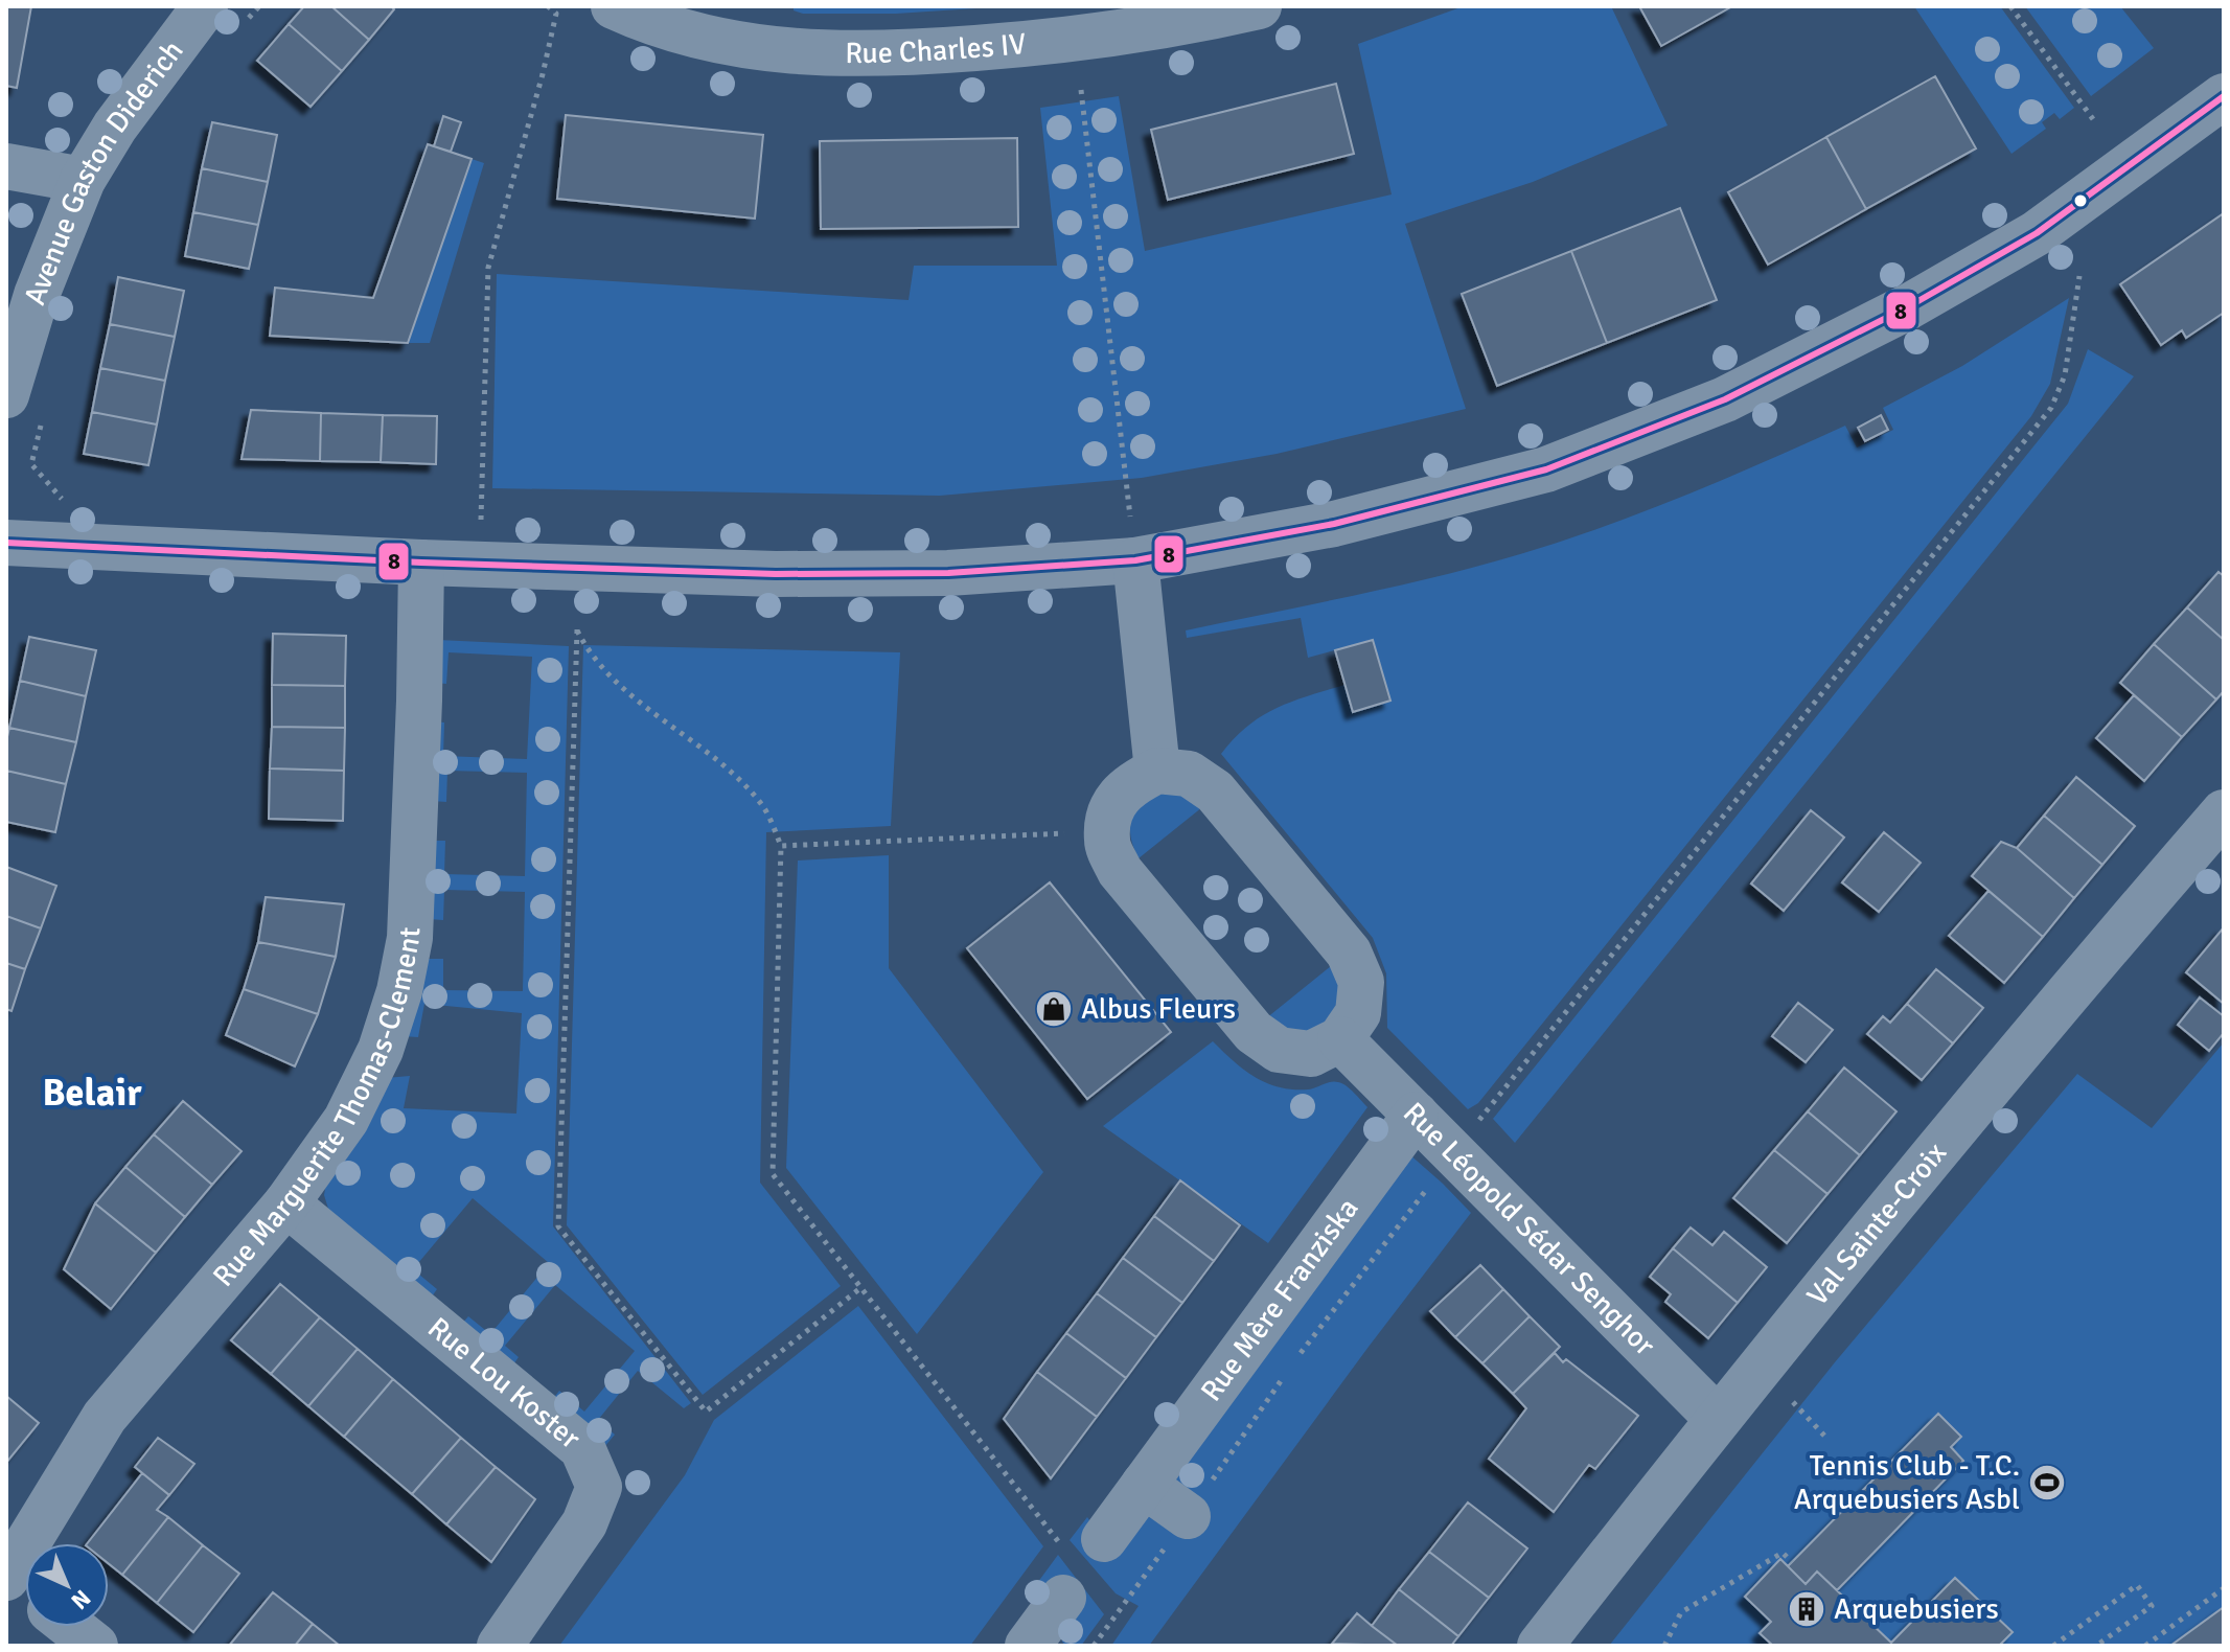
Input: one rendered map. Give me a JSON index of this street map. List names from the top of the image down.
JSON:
{
  "streets": {
    "street": [
      "Rue Charles IV",
      "Avenue Gaston Diderich",
      "Rue Marguerite Thomas-Clement",
      "Val Sainte-Croix",
      "Rue Léopold Sédar Senghor",
      "Rue Mère Franziska",
      "Rue Lou Koster"
    ]
  },
  "crossings": [
    ["Rue Marguerite Thomas-Clement", "Rue Lou Koster"],
    ["Val Sainte-Croix", "Rue Léopold Sédar Senghor"],
    ["Rue Léopold Sédar Senghor", "Rue Mère Franziska"]
  ],
  "districts": ["Belair"],
  "places": {
    "shop": ["Albus Fleurs"],
    "sports": ["Tennis Club - T.C. Arquebusiers Asbl"],
    "building": ["Arquebusiers"]
  },
  "lines": ["transit line 8"],
  "north": "bottom right"
}
